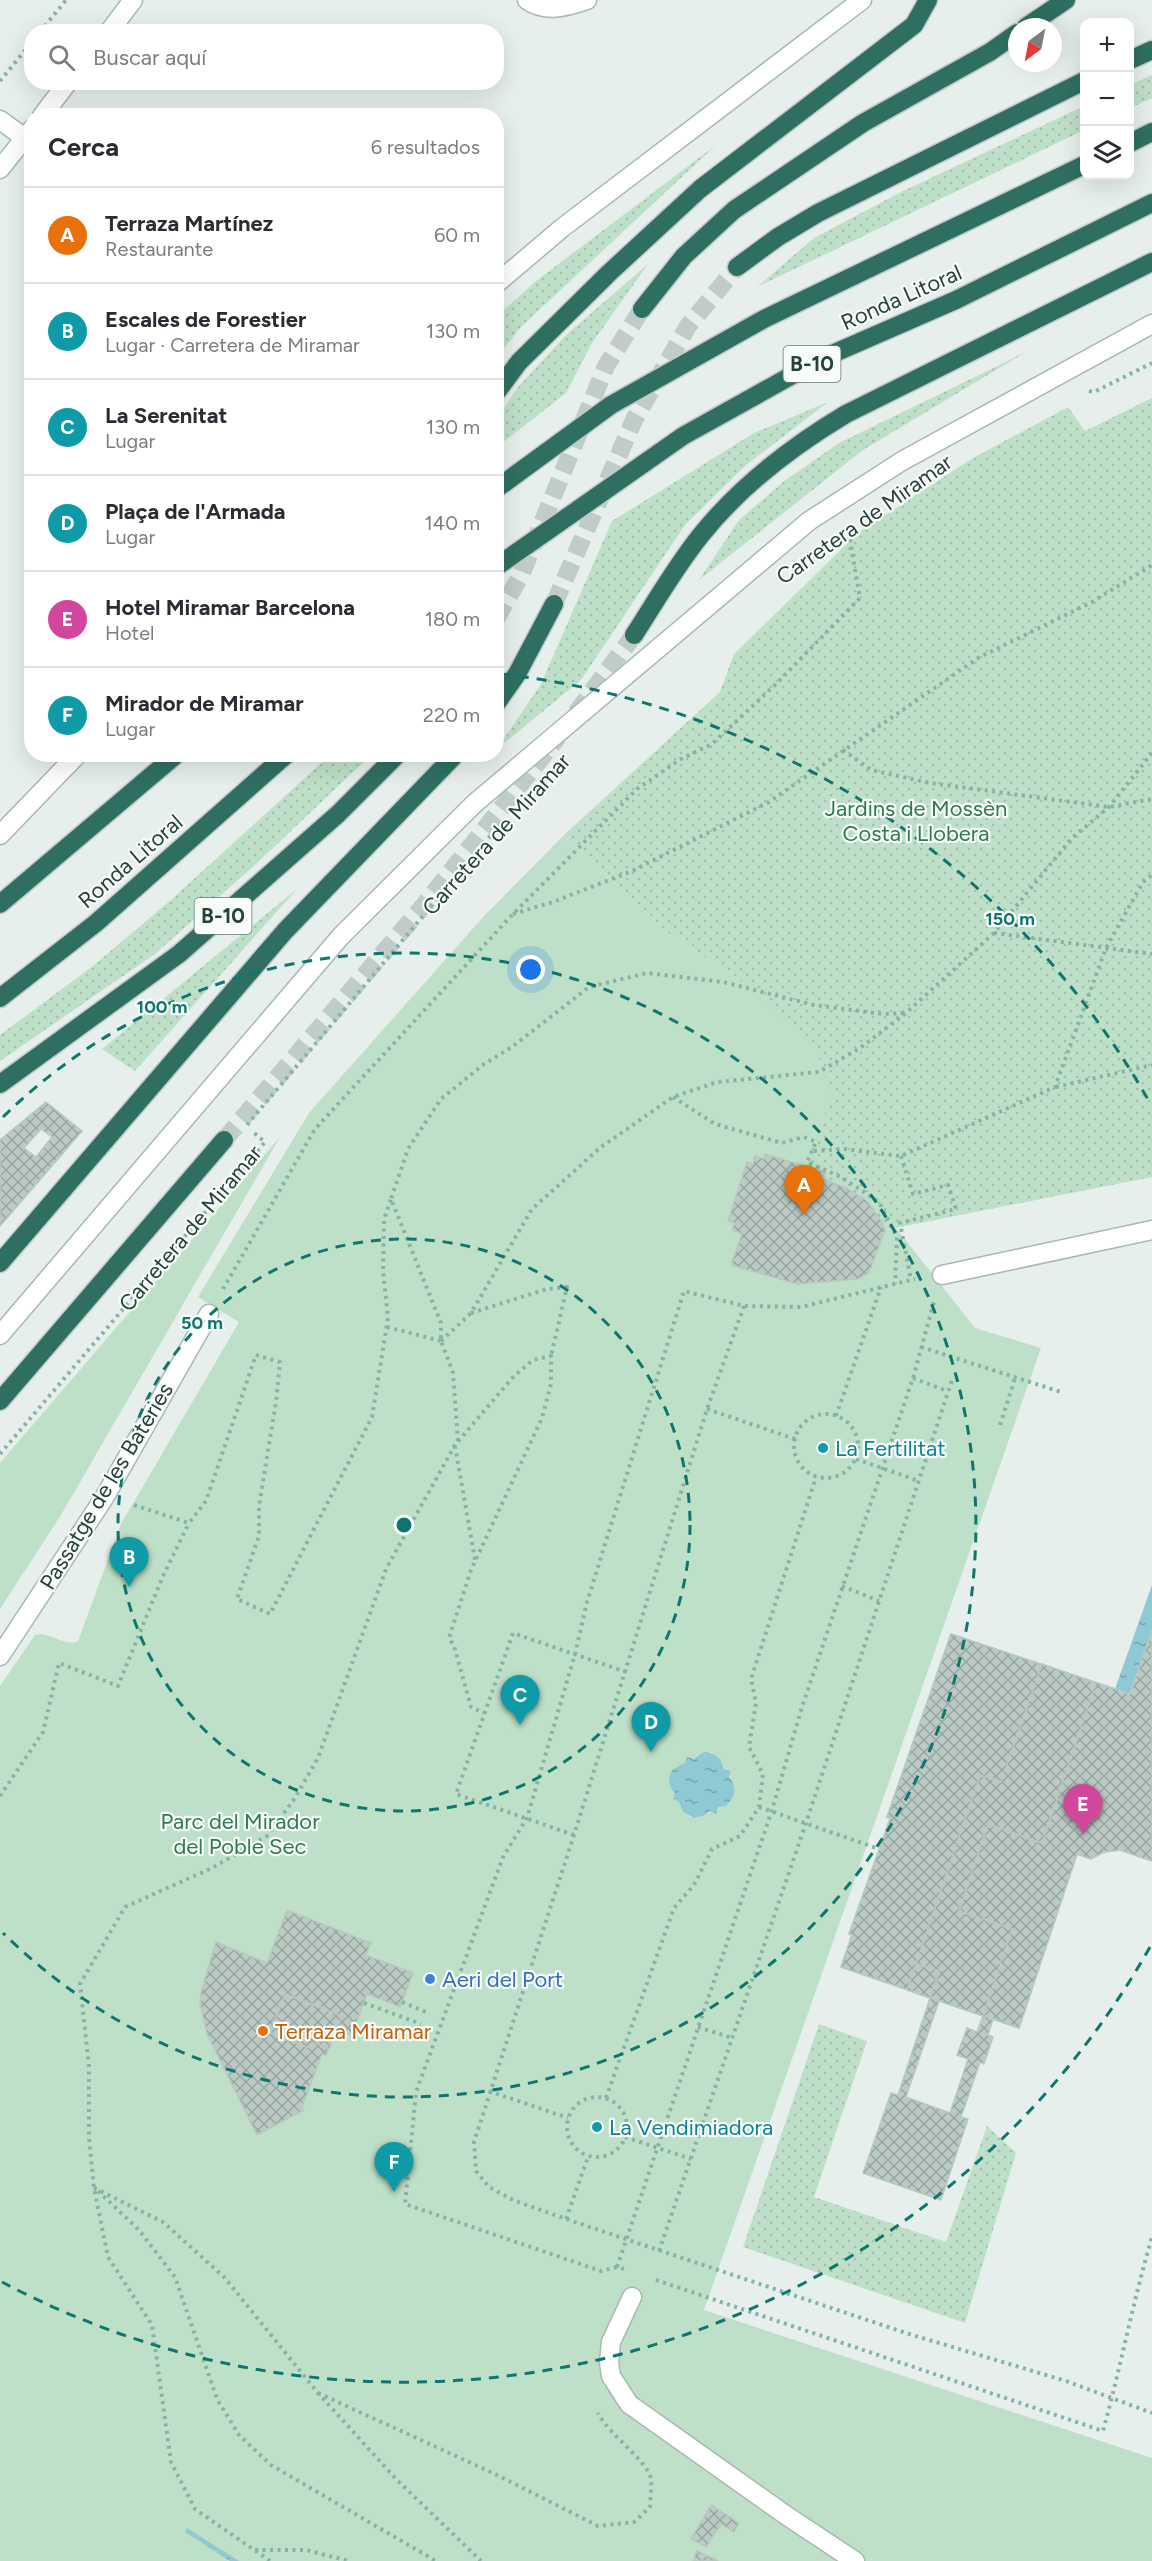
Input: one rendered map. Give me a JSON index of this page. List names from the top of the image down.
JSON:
{
  "streets": {
    "highway": ["Ronda Litoral", "B-10"],
    "street": ["Carretera de Miramar", "Passatge de les Bateries"]
  },
  "parks": ["Jardins de Mossèn Costa i Llobera", "Parc del Mirador del Poble Sec"],
  "places": [
    "La Fertilitat",
    "Aeri del Port",
    "Terraza Miramar",
    "La Vendimiadora"
  ],
  "north": "bottom left",
  "page": {
    "map_buttons": ["+", "−"],
    "search": "Buscar aquí",
    "heading": ["Cerca", "6 resultados"],
    "list": [
      {
        "mark": "A",
        "name": "Terraza Martínez",
        "note": "Restaurante",
        "value": "60 m"
      },
      {
        "mark": "B",
        "name": "Escales de Forestier",
        "note": "Lugar · Carretera de Miramar",
        "value": "130 m"
      },
      {
        "mark": "C",
        "name": "La Serenitat",
        "note": "Lugar",
        "value": "130 m"
      },
      {
        "mark": "D",
        "name": "Plaça de l'Armada",
        "note": "Lugar",
        "value": "140 m"
      },
      {
        "mark": "E",
        "name": "Hotel Miramar Barcelona",
        "note": "Hotel",
        "value": "180 m"
      },
      {
        "mark": "F",
        "name": "Mirador de Miramar",
        "note": "Lugar",
        "value": "220 m"
      }
    ],
    "pins": [
      "A",
      "B",
      "C",
      "D",
      "E",
      "F"
    ]
  },
  "rings": ["150 m", "100 m", "50 m"]
}
